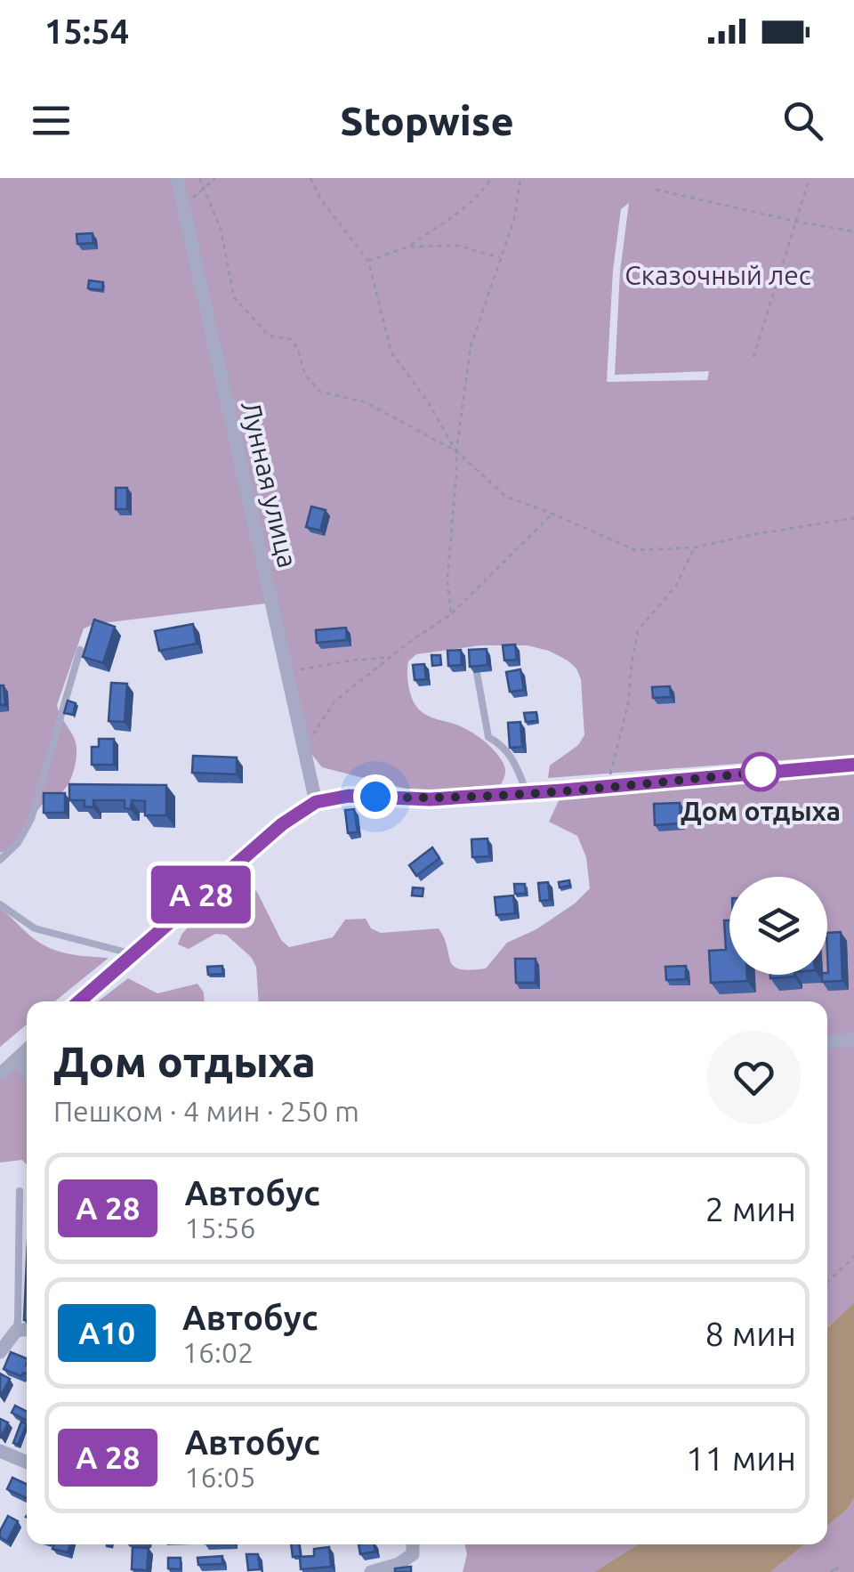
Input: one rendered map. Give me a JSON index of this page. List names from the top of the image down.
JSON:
{
  "streets": {
    "street": ["Лунная улица"]
  },
  "parks": ["Сказочный лес"],
  "places": ["Дом отдыха"],
  "page": {
    "status": "15:54",
    "header": "Stopwise",
    "on_map": "А 28",
    "heading": ["Дом отдыха", "Пешком · 4 мин · 250 m"],
    "list": [
      {
        "mark": "А 28",
        "name": "Автобус",
        "note": "15:56",
        "value": "2 мин"
      },
      {
        "mark": "А10",
        "name": "Автобус",
        "note": "16:02",
        "value": "8 мин"
      },
      {
        "mark": "А 28",
        "name": "Автобус",
        "note": "16:05",
        "value": "11 мин"
      }
    ]
  }
}
